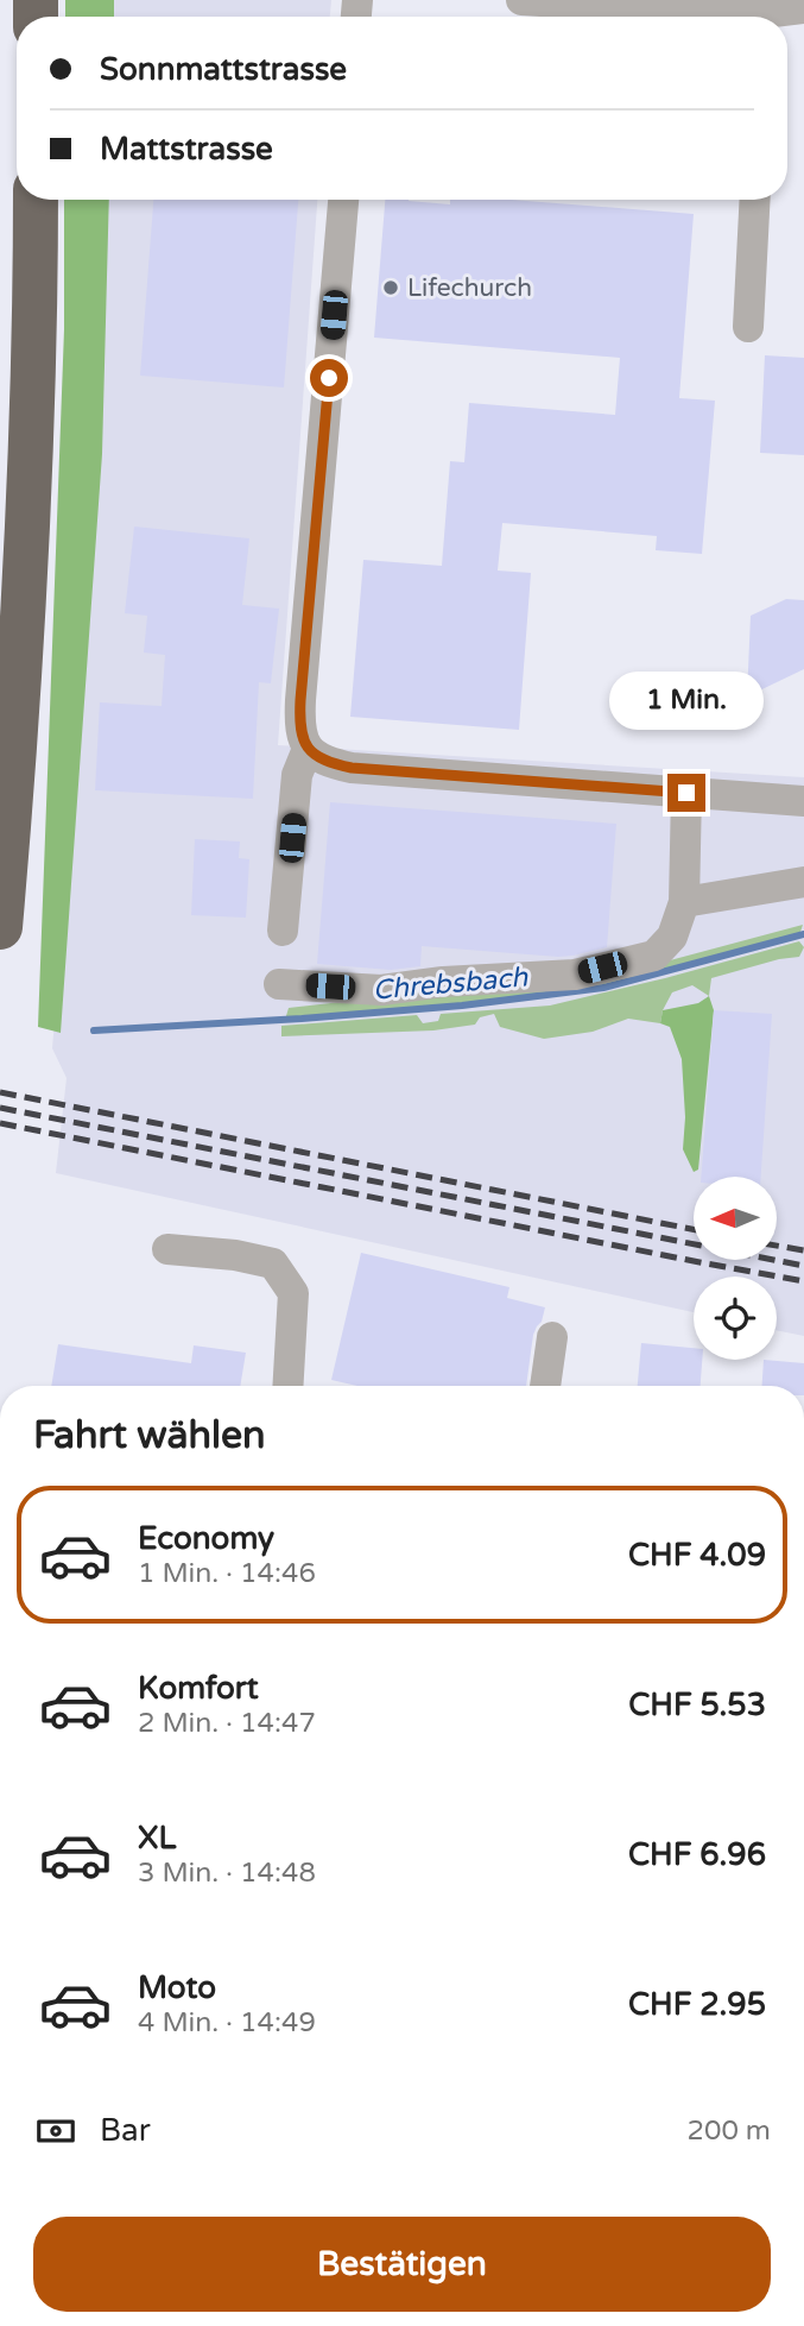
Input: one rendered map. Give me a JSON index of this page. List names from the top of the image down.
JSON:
{
  "water": ["Chrebsbach"],
  "places": ["Lifechurch"],
  "north": "left",
  "page": {
    "banner": ["Sonnmattstrasse", "Mattstrasse"],
    "bubble": "1 Min.",
    "heading": "Fahrt wählen",
    "list": [
      {
        "name": "Economy",
        "note": "1 Min. · 14:46",
        "value": "CHF 4.09"
      },
      {
        "name": "Komfort",
        "note": "2 Min. · 14:47",
        "value": "CHF 5.53"
      },
      {
        "name": "XL",
        "note": "3 Min. · 14:48",
        "value": "CHF 6.96"
      },
      {
        "name": "Moto",
        "note": "4 Min. · 14:49",
        "value": "CHF 2.95"
      }
    ],
    "pay": ["Bar", "200 m"],
    "buttons": "Bestätigen"
  }
}
